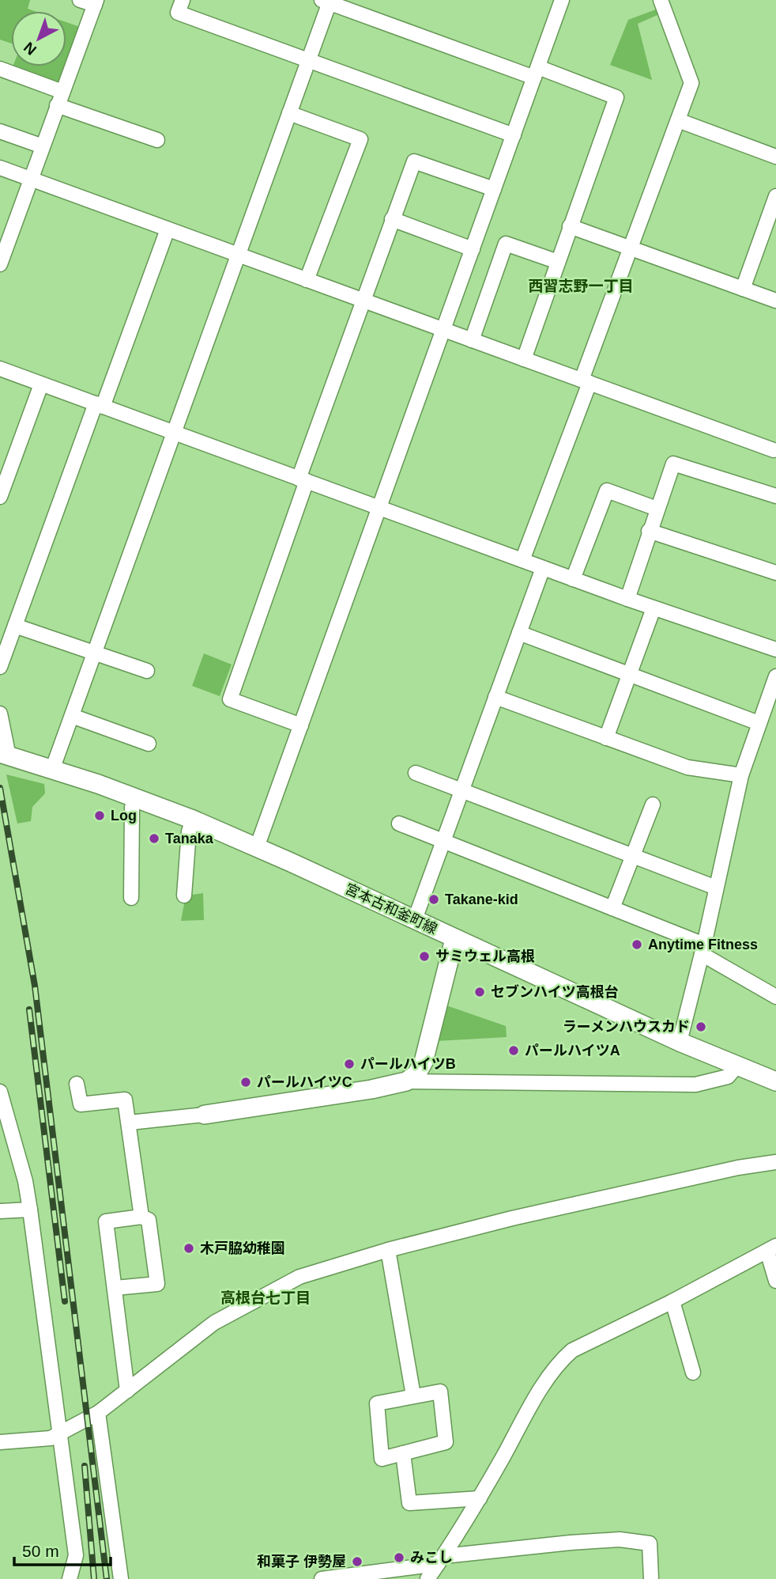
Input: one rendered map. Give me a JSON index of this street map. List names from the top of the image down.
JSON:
{
  "streets": {
    "street": ["宮本古和釜町線"]
  },
  "districts": ["西習志野一丁目", "高根台七丁目"],
  "places": [
    "Log",
    "Tanaka",
    "Takane-kid",
    "Anytime Fitness",
    "サミウェル高根",
    "セブンハイツ高根台",
    "ラーメンハウスカド",
    "パールハイツA",
    "パールハイツB",
    "パールハイツC",
    "木戸脇幼稚園",
    "みこし",
    "和菓子 伊勢屋"
  ],
  "scale_bar": "50 m",
  "north": "bottom left"
}
